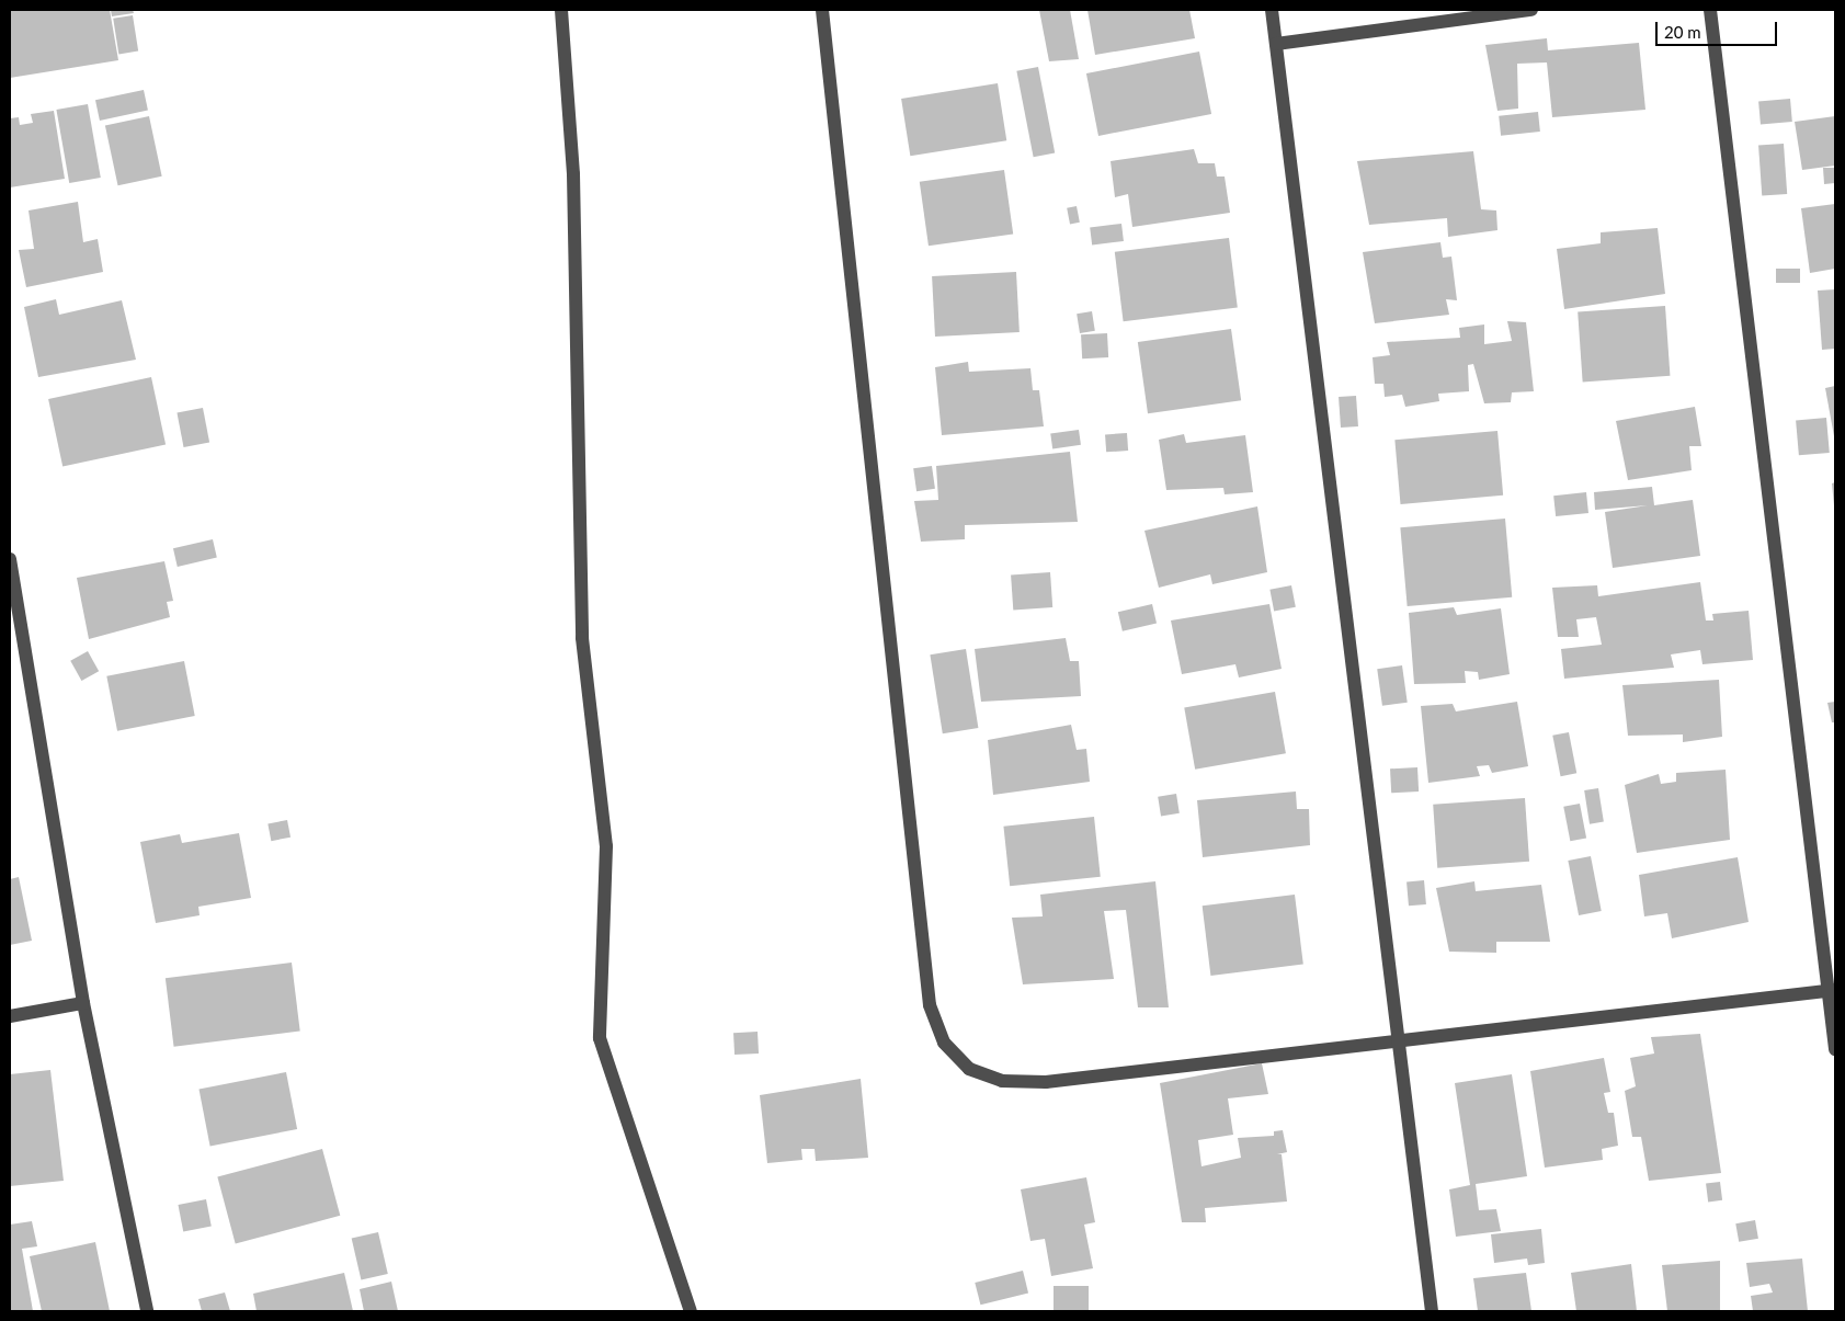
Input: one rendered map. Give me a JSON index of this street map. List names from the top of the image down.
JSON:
{
  "scale_bar": "20 m"
}
